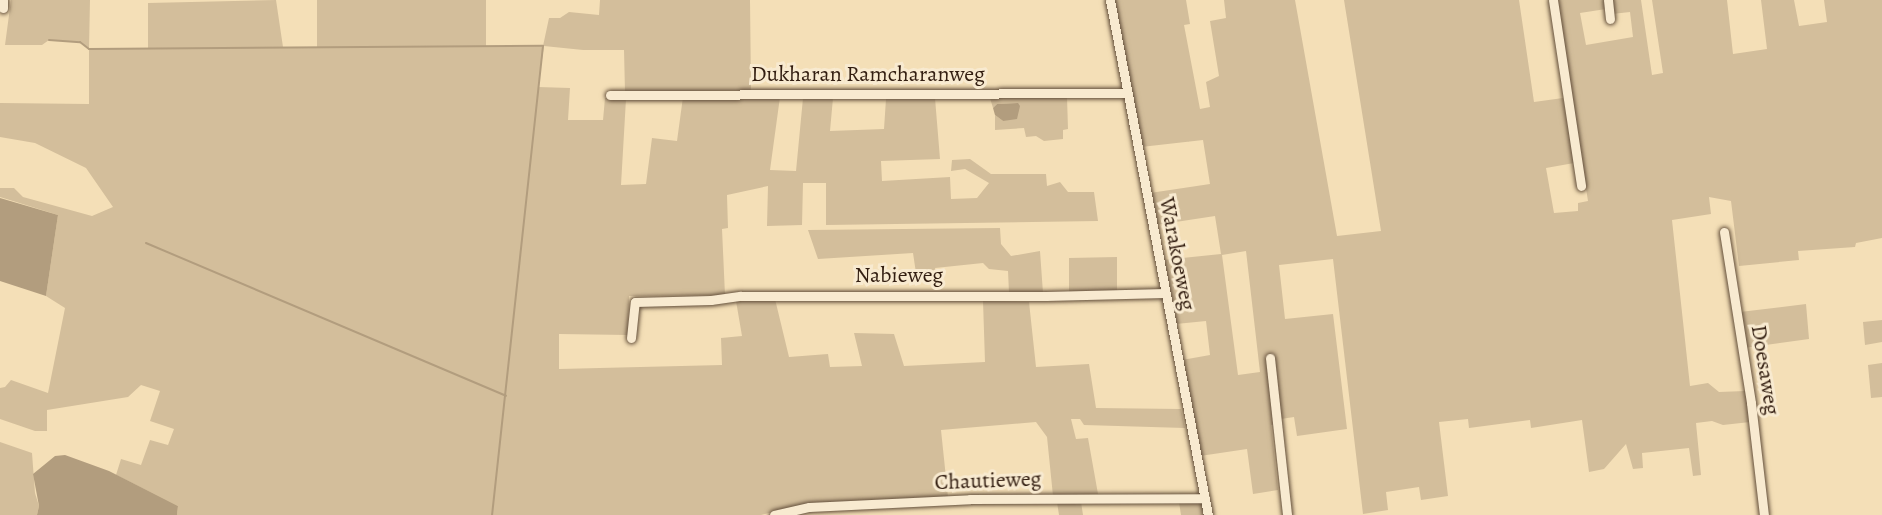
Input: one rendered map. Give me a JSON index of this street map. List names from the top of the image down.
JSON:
{
  "streets": {
    "street": [
      "Dukharan Ramcharanweg",
      "Warakoeweg",
      "Nabieweg",
      "Doesaweg",
      "Chautieweg"
    ]
  },
  "crossings": [
    ["Dukharan Ramcharanweg", "Warakoeweg"],
    ["Warakoeweg", "Nabieweg"],
    ["Warakoeweg", "Chautieweg"]
  ]
}
